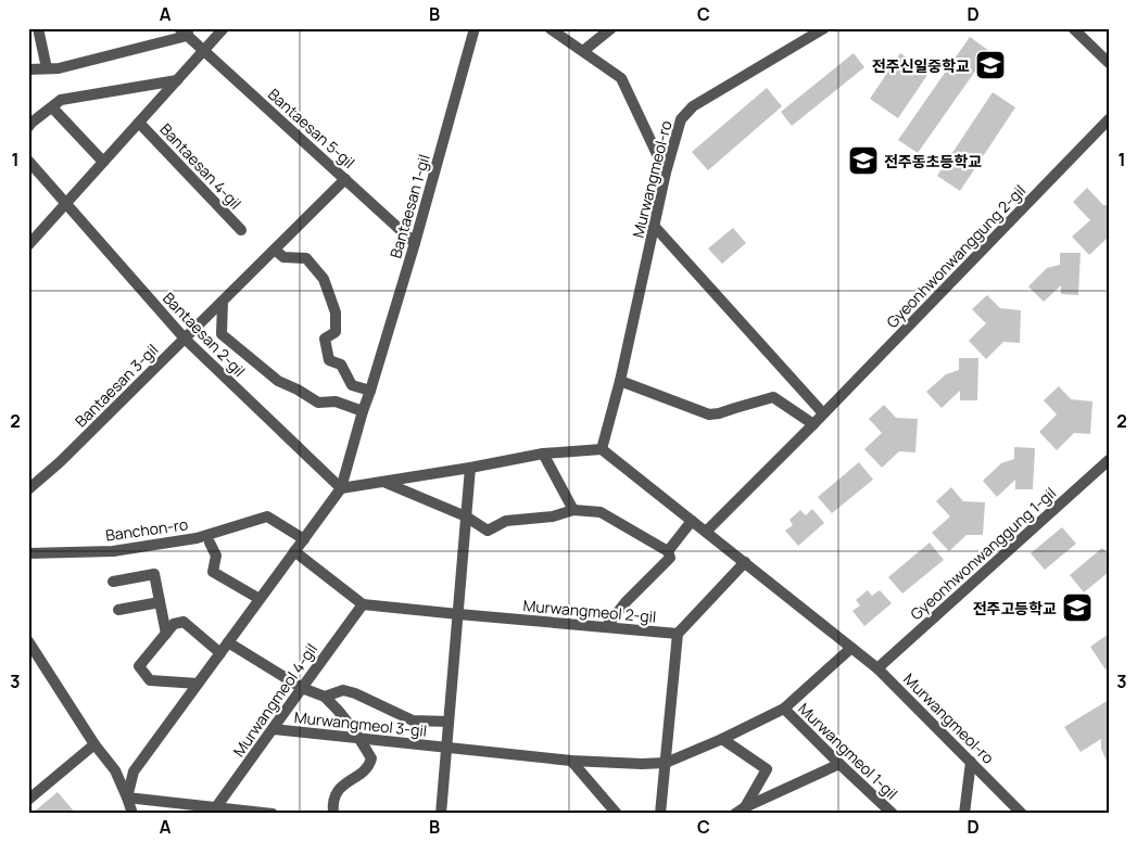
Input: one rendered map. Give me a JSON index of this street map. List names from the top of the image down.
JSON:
{
  "streets": {
    "street": [
      "Bantaesan 5-gil",
      "Bantaesan 4-gil",
      "Murwangmeol-ro",
      "Bantaesan 1-gil",
      "Gyeonhwonwanggung 2-gil",
      "Bantaesan 2-gil",
      "Bantaesan 3-gil",
      "Banchon-ro",
      "Gyeonhwonwanggung 1-gil",
      "Murwangmeol 2-gil",
      "Murwangmeol 4-gil",
      "Murwangmeol 3-gil",
      "Murwangmeol 1-gil"
    ]
  },
  "crossings": [
    ["Bantaesan 5-gil", "Bantaesan 4-gil"],
    ["Bantaesan 5-gil", "Bantaesan 1-gil"],
    ["Bantaesan 5-gil", "Bantaesan 3-gil"],
    ["Bantaesan 4-gil", "Bantaesan 2-gil"],
    ["Murwangmeol-ro", "Gyeonhwonwanggung 2-gil"],
    ["Murwangmeol-ro", "Gyeonhwonwanggung 1-gil"],
    ["Bantaesan 1-gil", "Bantaesan 2-gil"],
    ["Bantaesan 1-gil", "Banchon-ro"],
    ["Bantaesan 2-gil", "Bantaesan 3-gil"],
    ["Murwangmeol 2-gil", "Murwangmeol 3-gil"],
    ["Murwangmeol 4-gil", "Murwangmeol 3-gil"]
  ],
  "places": {
    "school or university": ["전주신일중학교", "전주동초등학교", "전주고등학교"]
  },
  "grid": {
    "columns": [
      "A",
      "B",
      "C",
      "D"
    ],
    "rows": ["1", "2", "3"]
  }
}
